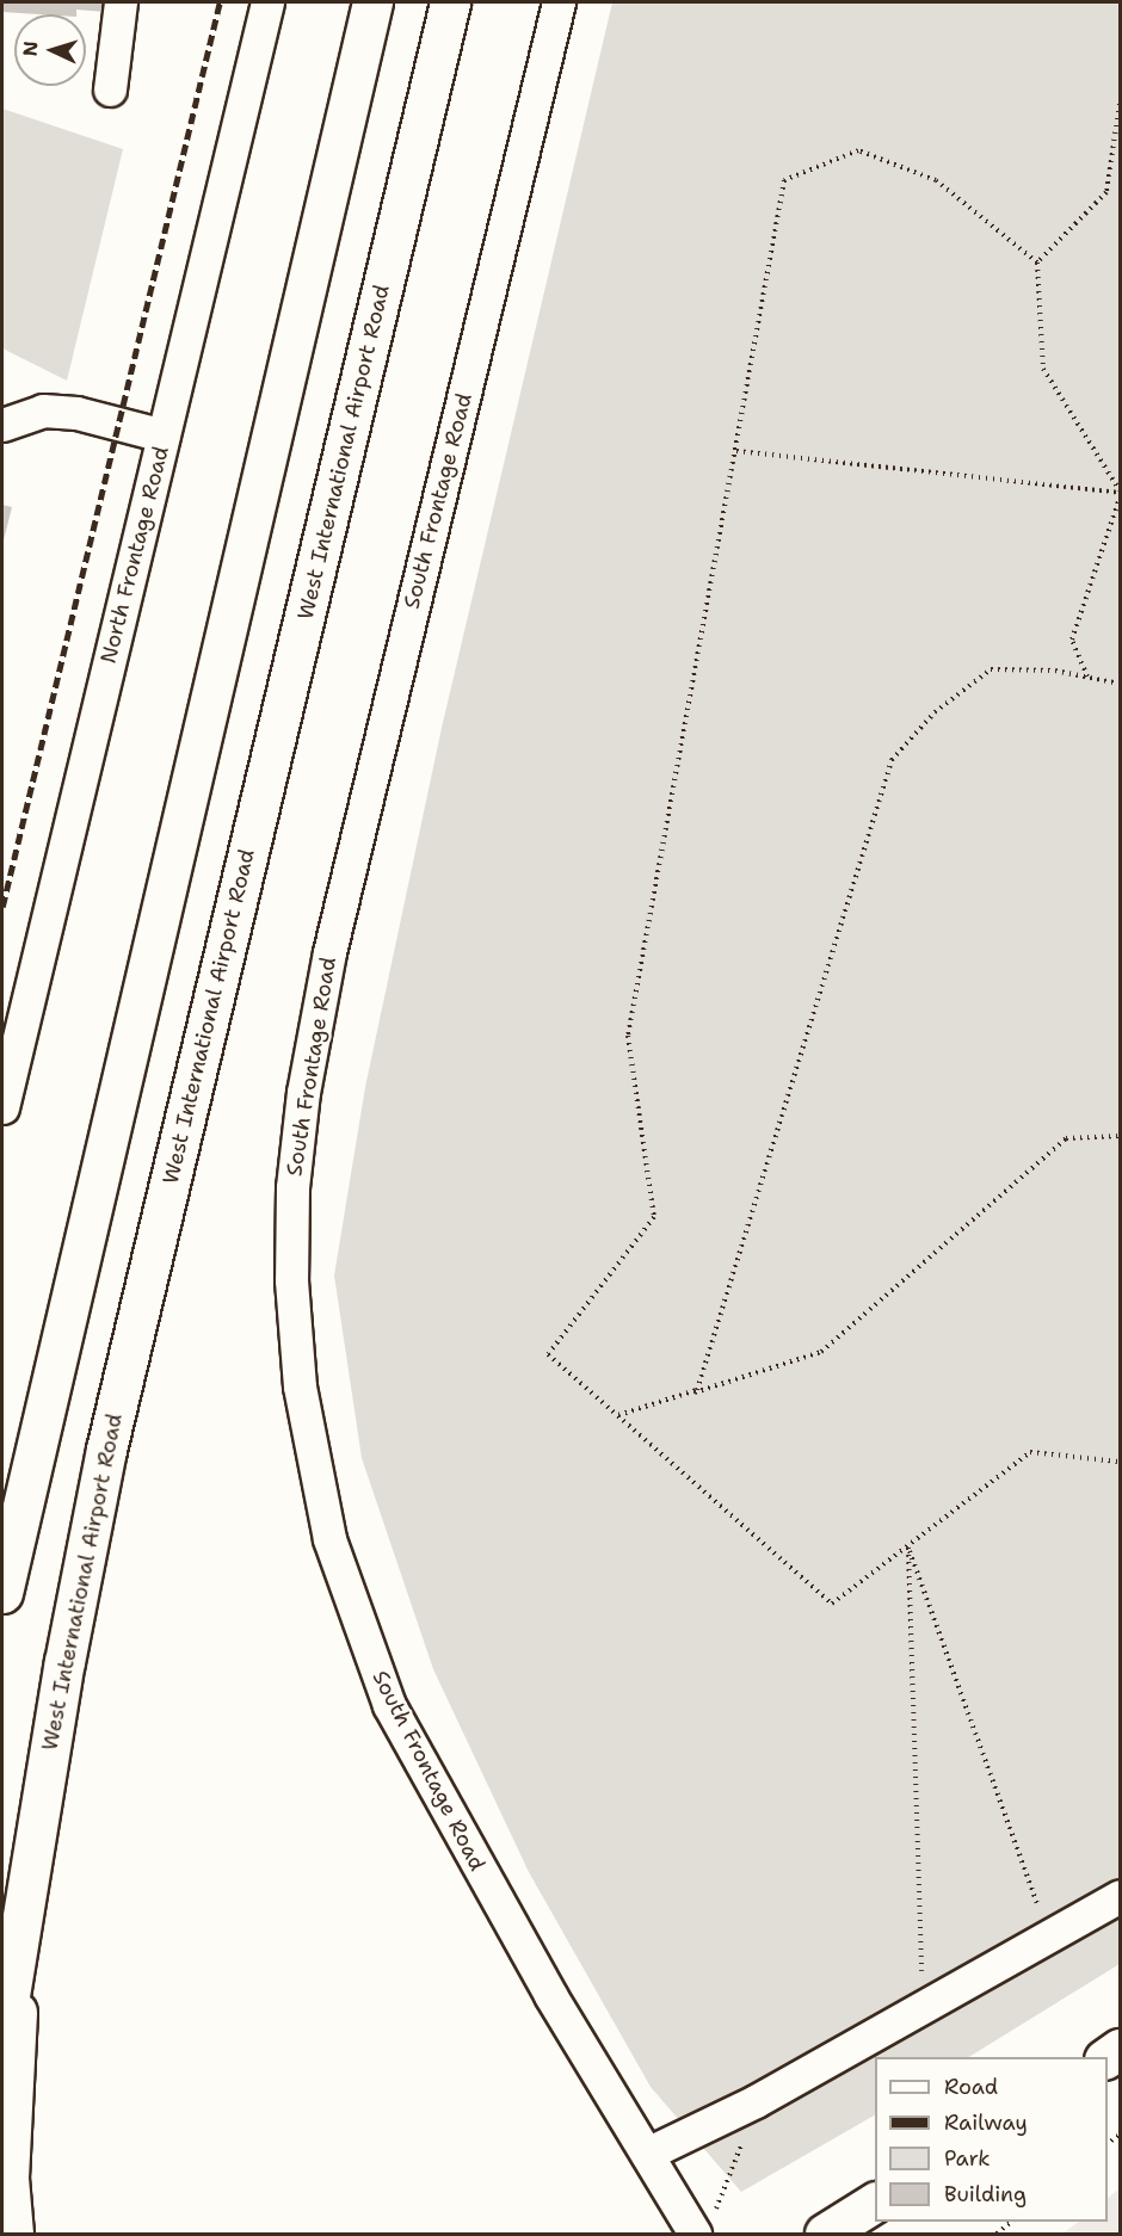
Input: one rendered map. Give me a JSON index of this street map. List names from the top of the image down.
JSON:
{
  "streets": {
    "main road": ["West International Airport Road"],
    "street": ["South Frontage Road", "North Frontage Road"]
  },
  "legend": [
    "Road",
    "Railway",
    "Park",
    "Building"
  ],
  "north": "left"
}
